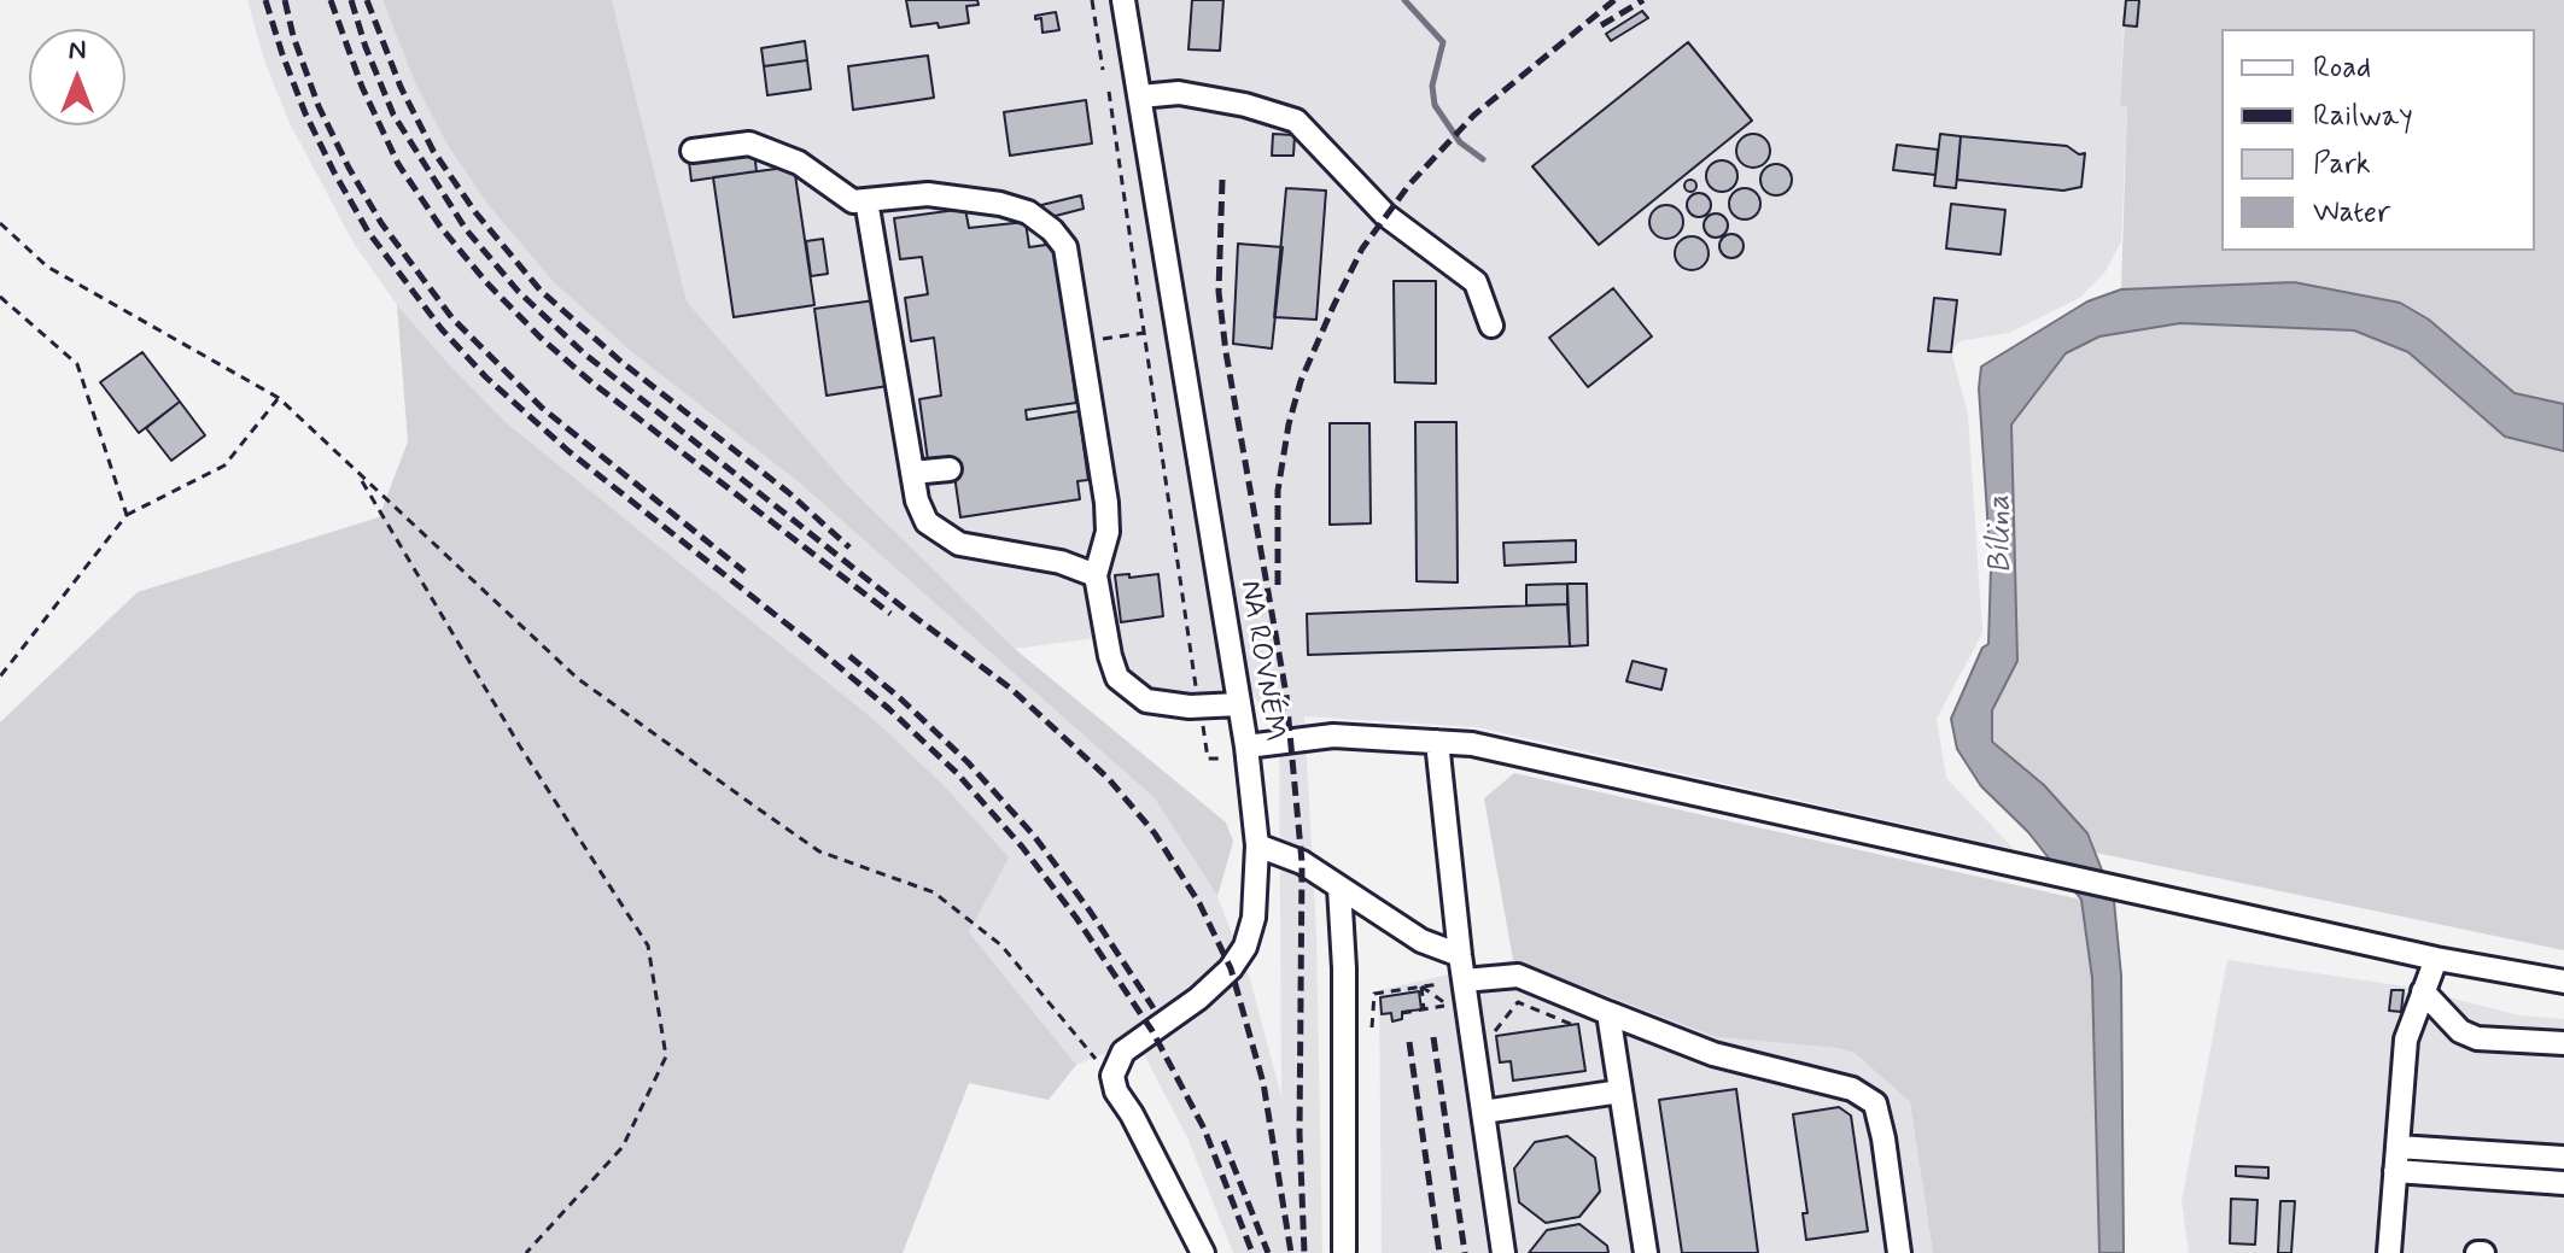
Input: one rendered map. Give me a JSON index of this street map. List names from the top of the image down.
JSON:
{
  "streets": {
    "street": ["NA ROVNÉM"]
  },
  "water": ["Bílina"],
  "legend": [
    "Road",
    "Railway",
    "Park",
    "Water"
  ],
  "north": "top"
}
